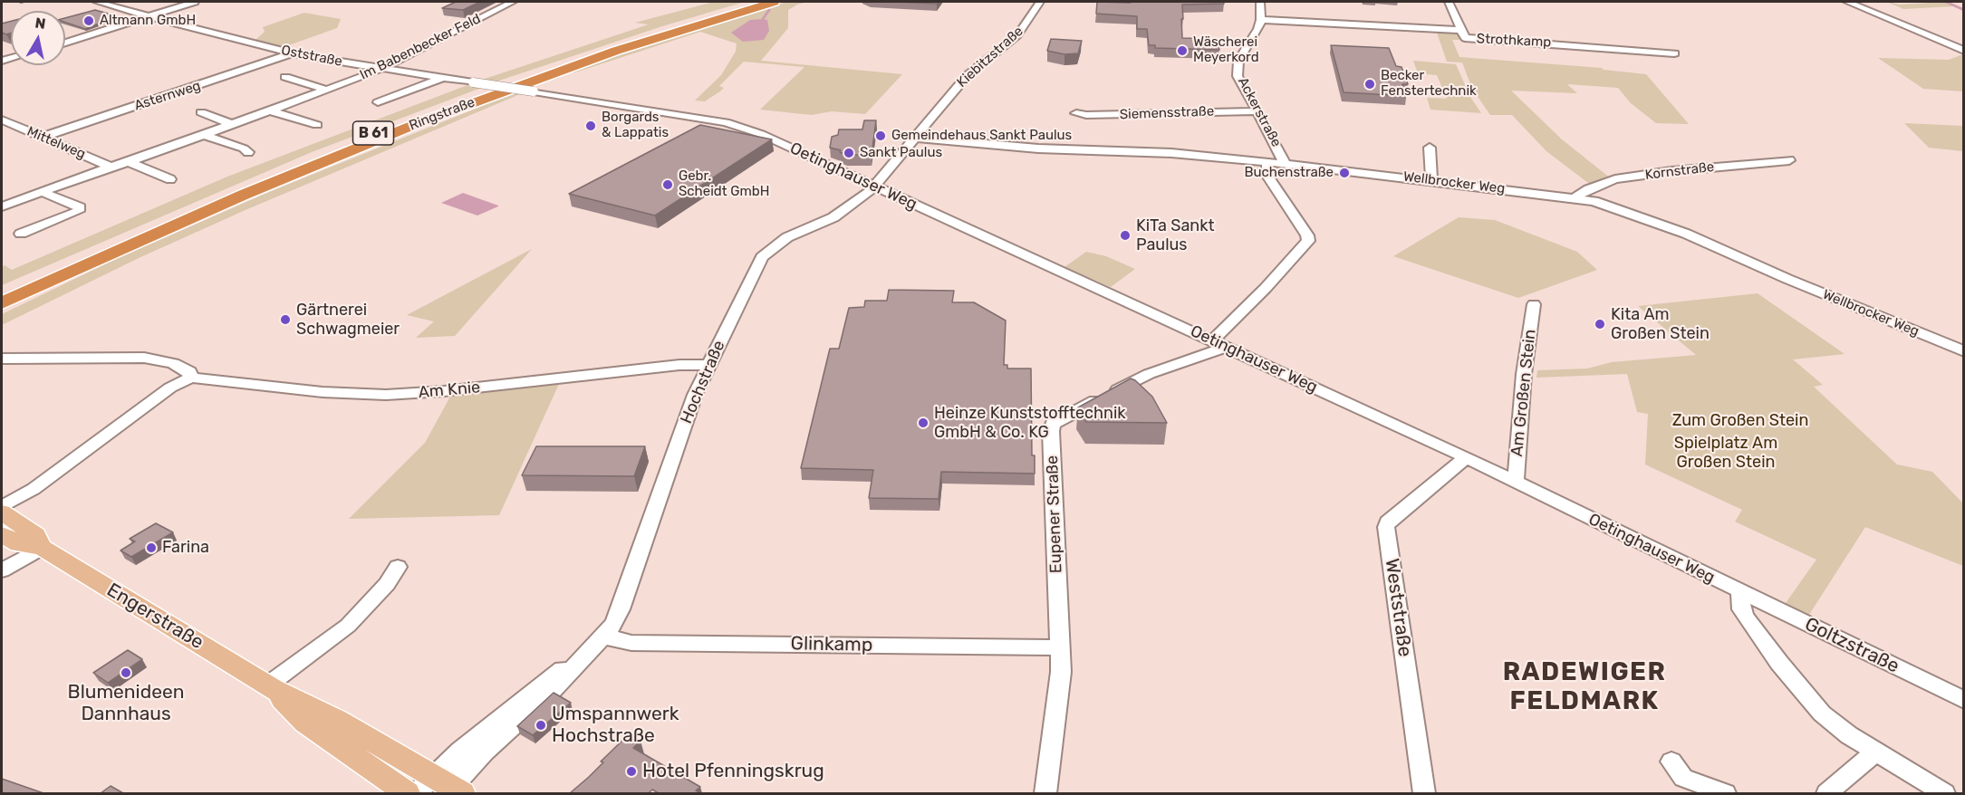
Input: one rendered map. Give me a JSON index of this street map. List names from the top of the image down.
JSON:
{
  "streets": {
    "highway": ["Ringstraße", "B 61"],
    "main road": ["Engerstraße"],
    "street": [
      "Strothkamp",
      "Im Babenbecker Feld",
      "Oststraße",
      "Kiebitzstraße",
      "Asternweg",
      "Ackerstraße",
      "Siemensstraße",
      "Mittelweg",
      "Kornstraße",
      "Oetinghauser Weg",
      "Wellbrocker Weg",
      "Hochstraße",
      "Am Knie",
      "Am Großen Stein",
      "Eupener Straße",
      "Weststraße",
      "Glinkamp",
      "Goltzstraße"
    ]
  },
  "crossings": [
    ["Strothkamp", "Ackerstraße"],
    ["Im Babenbecker Feld", "Oststraße"],
    ["Im Babenbecker Feld", "Mittelweg"],
    ["Oststraße", "Asternweg"],
    ["Oststraße", "Oetinghauser Weg"],
    ["Kiebitzstraße", "Oetinghauser Weg"],
    ["Kiebitzstraße", "Wellbrocker Weg"],
    ["Kiebitzstraße", "Hochstraße"],
    ["Asternweg", "Mittelweg"],
    ["Ackerstraße", "Siemensstraße"],
    ["Ackerstraße", "Wellbrocker Weg"],
    ["Kornstraße", "Wellbrocker Weg"],
    ["Oetinghauser Weg", "Hochstraße"],
    ["Oetinghauser Weg", "Am Großen Stein"],
    ["Oetinghauser Weg", "Eupener Straße"],
    ["Oetinghauser Weg", "Weststraße"],
    ["Oetinghauser Weg", "Goltzstraße"],
    ["Hochstraße", "Am Knie"],
    ["Hochstraße", "Engerstraße"],
    ["Hochstraße", "Glinkamp"],
    ["Eupener Straße", "Glinkamp"]
  ],
  "districts": ["RADEWIGER FELDMARK"],
  "parks": ["Zum Großen Stein", "Spielplatz Am Großen Stein"],
  "places": [
    "Altmann GmbH",
    "Wäscherei Meyerkord",
    "Becker Fenstertechnik",
    "Borgards & Lappatis",
    "Gemeindehaus Sankt Paulus",
    "Sankt Paulus",
    "Buchenstraße",
    "Gebr. Scheidt GmbH",
    "KiTa Sankt Paulus",
    "Gärtnerei Schwagmeier",
    "Kita Am Großen Stein",
    "Heinze Kunststofftechnik GmbH & Co. KG",
    "Farina",
    "Blumenideen Dannhaus",
    "Umspannwerk Hochstraße",
    "Hotel Pfenningskrug"
  ],
  "north": "top"
}
